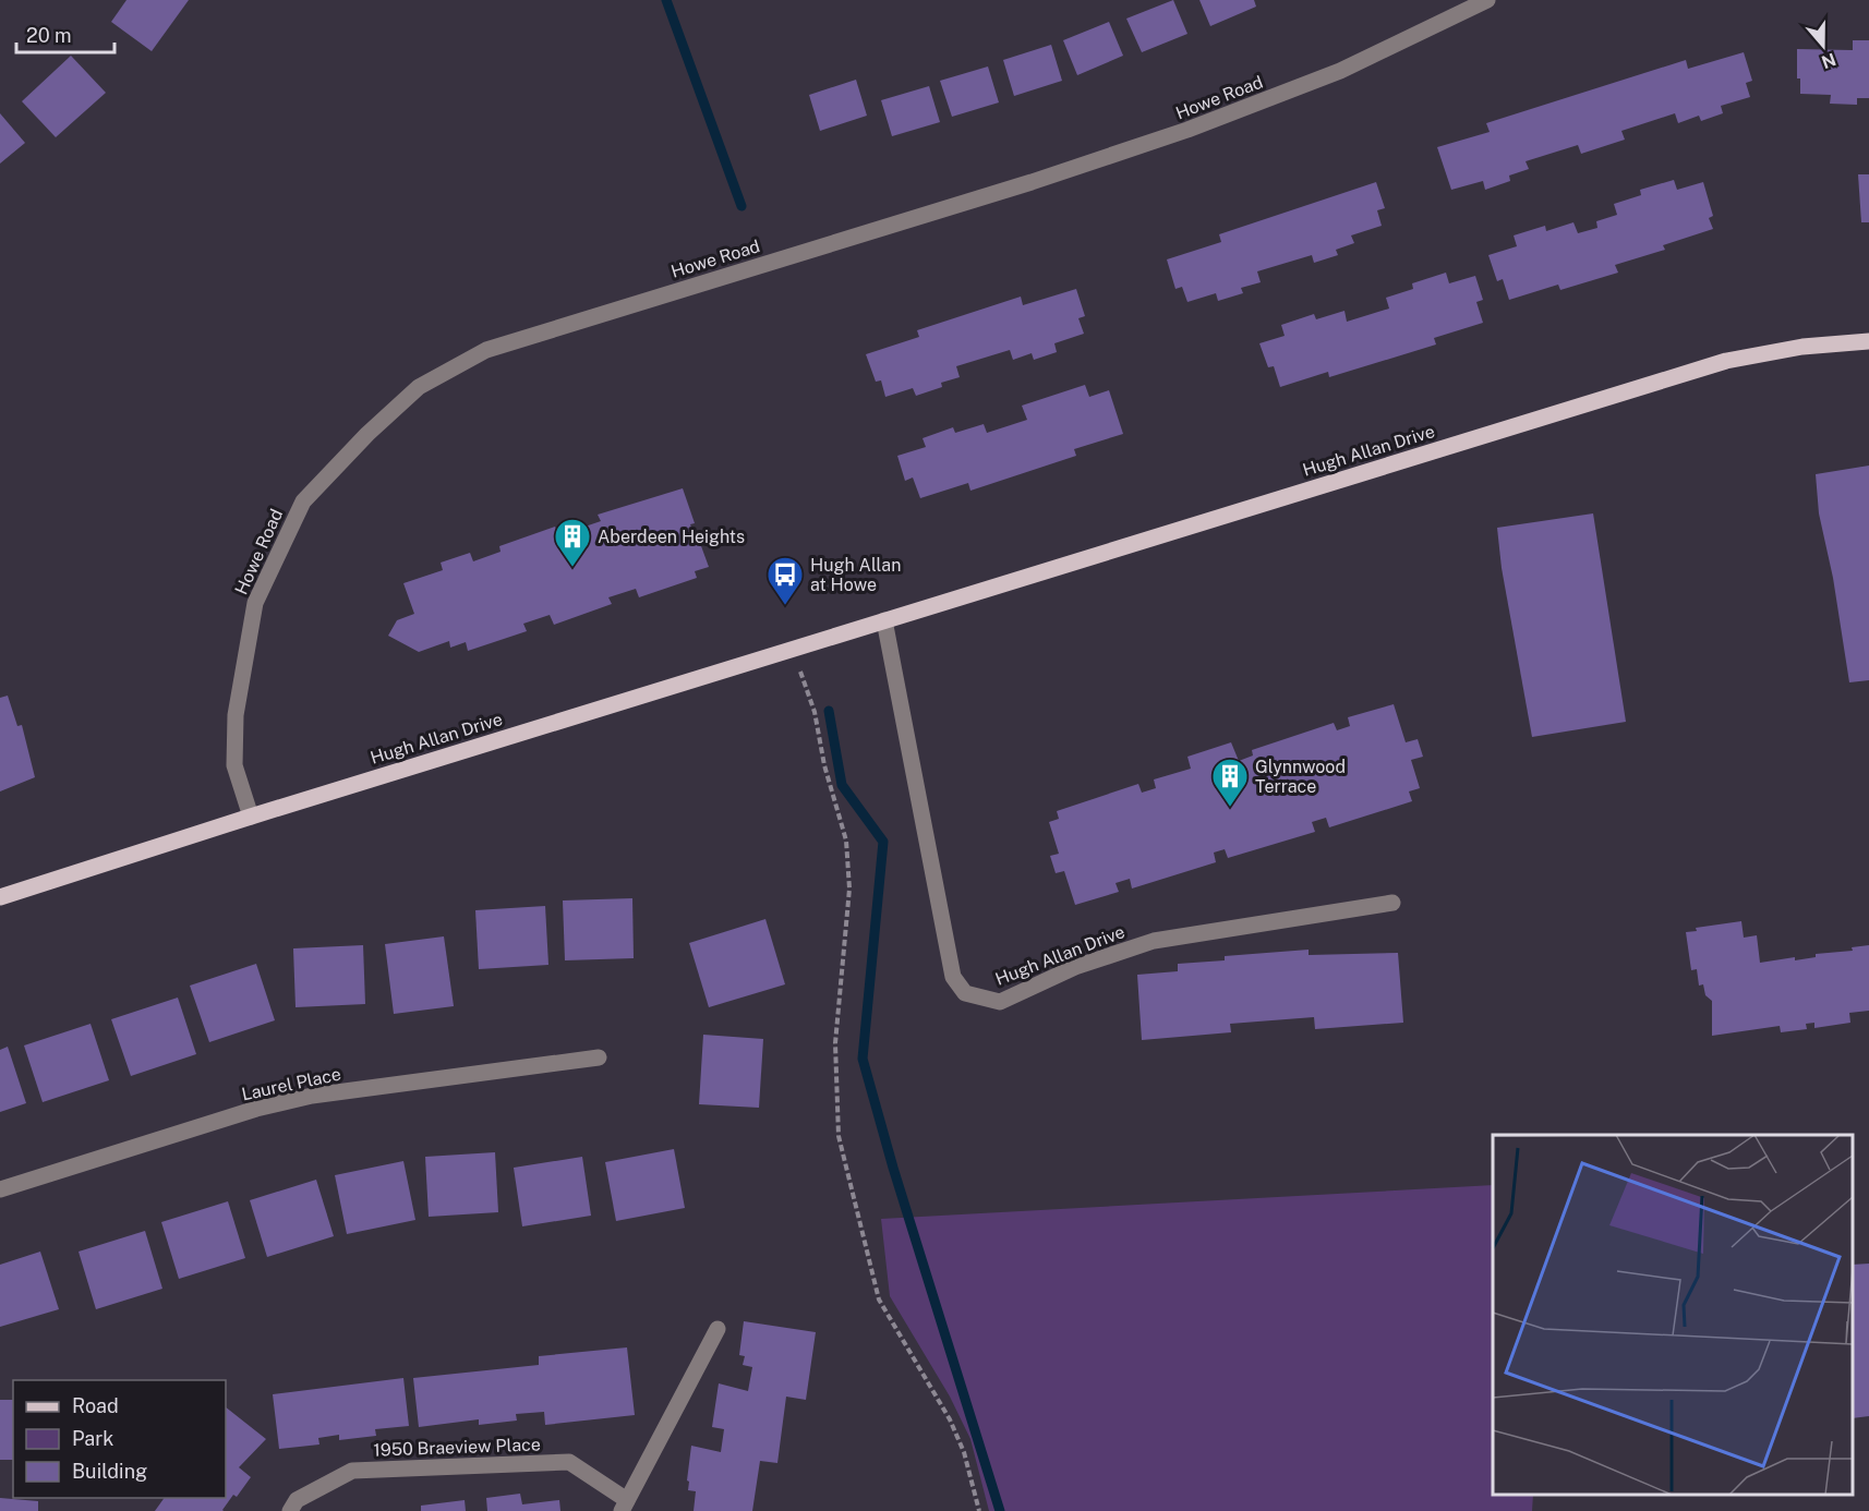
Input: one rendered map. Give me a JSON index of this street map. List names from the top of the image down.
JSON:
{
  "streets": {
    "main road": ["Hugh Allan Drive"],
    "street": ["Howe Road", "Laurel Place", "1950 Braeview Place"]
  },
  "crossings": [
    ["Howe Road", "Hugh Allan Drive"]
  ],
  "places": {
    "building": ["Aberdeen Heights", "Glynnwood Terrace"],
    "bus stop": ["Hugh Allan at Howe"]
  },
  "legend": ["Road", "Park", "Building"],
  "scale_bar": "20 m",
  "north": "bottom"
}
